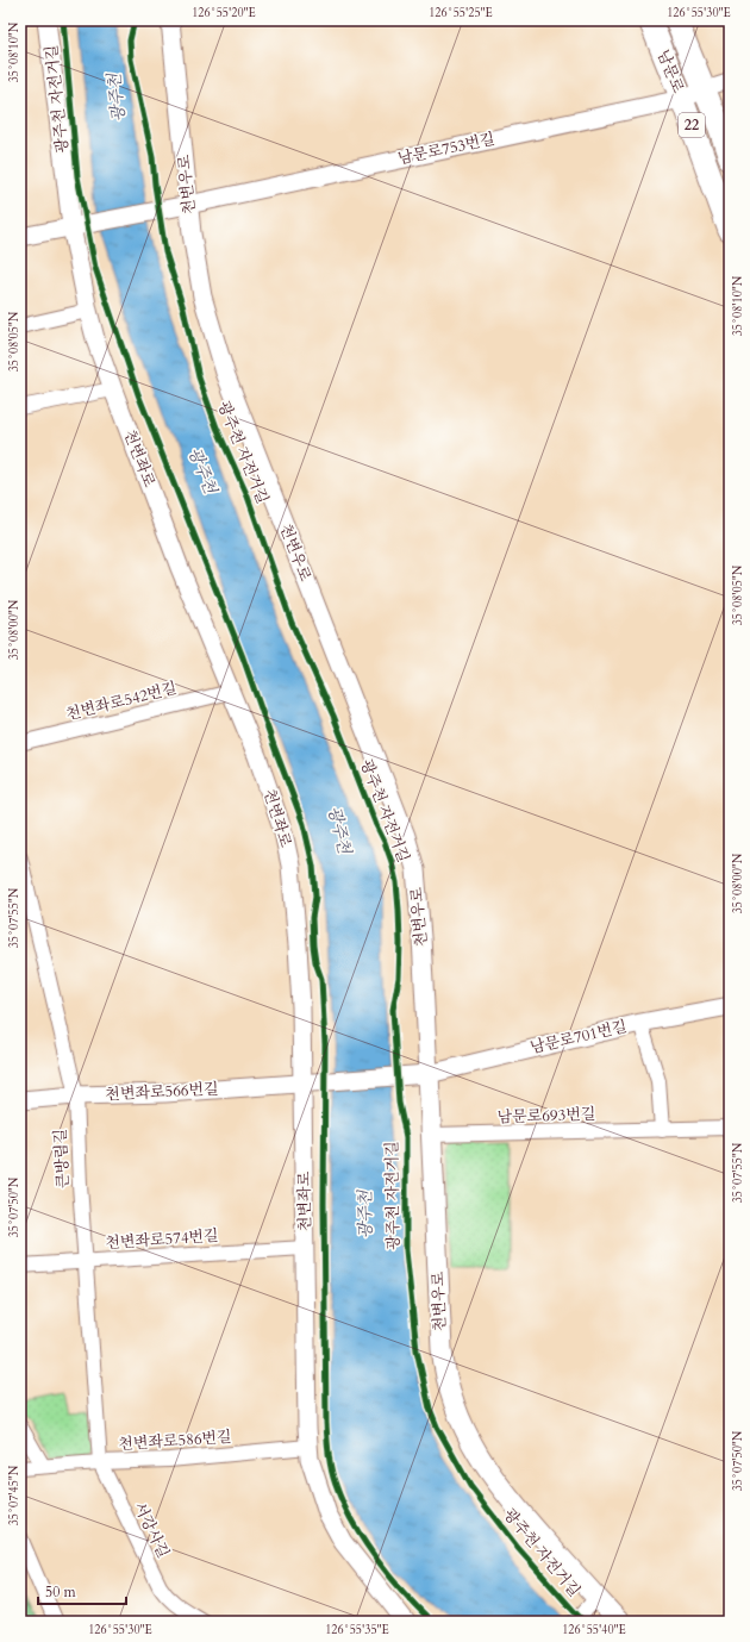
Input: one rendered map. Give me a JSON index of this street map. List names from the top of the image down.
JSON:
{
  "streets": {
    "main road": ["남문로", "22", "천변우로"],
    "street": [
      "남문로753번길",
      "천변좌로",
      "천변좌로542번길",
      "남문로701번길",
      "천변좌로566번길",
      "남문로693번길",
      "큰방림길",
      "천변좌로574번길",
      "천변좌로586번길",
      "서강사길"
    ],
    "cycle path": ["광주천 자전거길"]
  },
  "crossings": [
    ["남문로", "남문로753번길"],
    ["남문로753번길", "천변우로"],
    ["남문로753번길", "천변좌로"],
    ["천변우로", "남문로701번길"],
    ["천변우로", "남문로693번길"],
    ["천변좌로", "천변좌로542번길"],
    ["천변좌로", "남문로701번길"],
    ["천변좌로", "천변좌로566번길"],
    ["천변좌로", "천변좌로574번길"],
    ["천변좌로", "천변좌로586번길"],
    ["남문로701번길", "천변좌로566번길"],
    ["천변좌로566번길", "큰방림길"],
    ["큰방림길", "천변좌로574번길"],
    ["큰방림길", "천변좌로586번길"],
    ["큰방림길", "서강사길"],
    ["천변좌로586번길", "서강사길"]
  ],
  "water": ["광주천"],
  "scale_bar": "50 m",
  "coordinates": [
    "126°55'20\"E",
    "126°55'25\"E",
    "126°55'30\"E",
    "35°08'10\"N",
    "35°08'05\"N",
    "35°08'00\"N",
    "35°07'55\"N",
    "35°07'50\"N",
    "35°07'45\"N",
    "126°55'35\"E",
    "126°55'40\"E"
  ]
}
